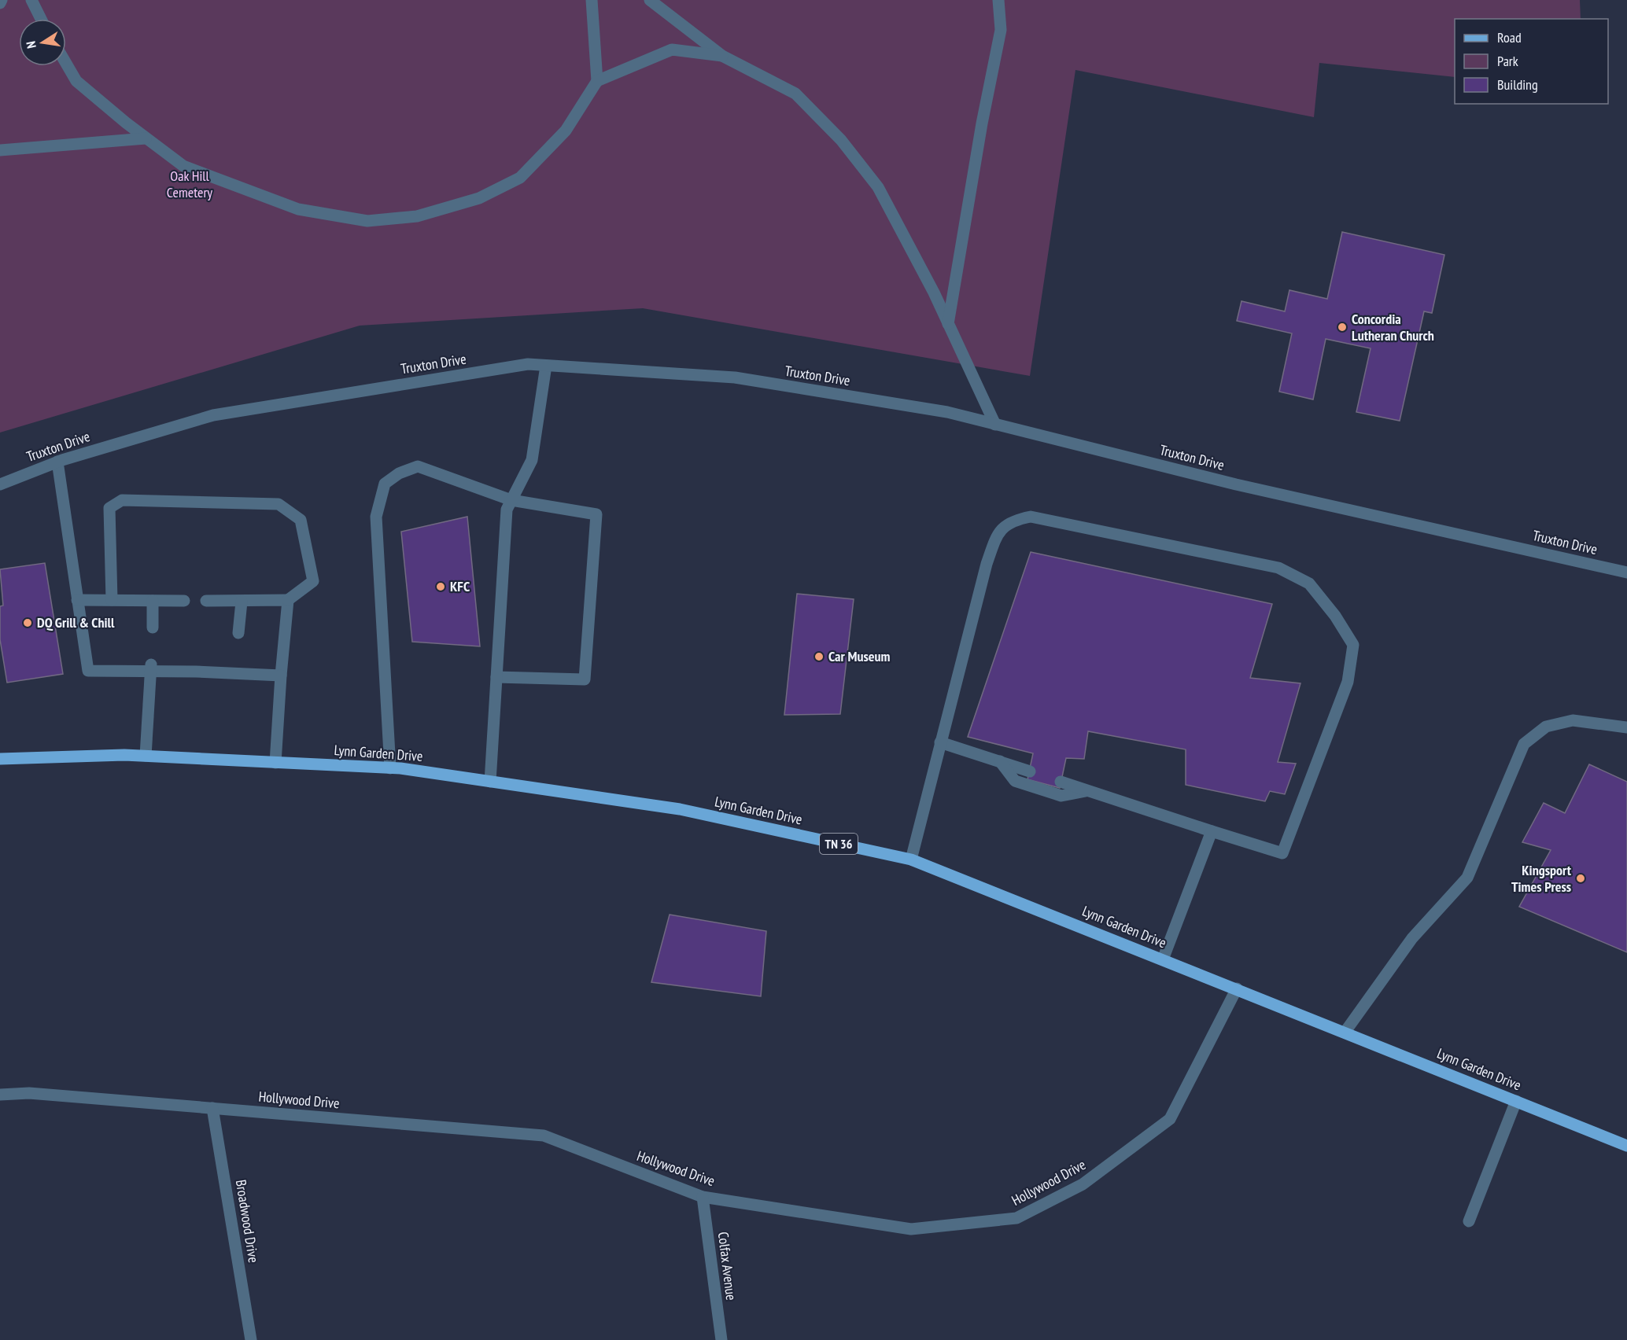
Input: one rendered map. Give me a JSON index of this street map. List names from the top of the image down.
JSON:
{
  "streets": {
    "main road": ["Lynn Garden Drive", "TN 36"],
    "street": [
      "Truxton Drive",
      "Hollywood Drive",
      "Broadwood Drive",
      "Colfax Avenue"
    ]
  },
  "crossings": [
    ["Lynn Garden Drive", "Hollywood Drive"],
    ["Hollywood Drive", "Broadwood Drive"],
    ["Hollywood Drive", "Colfax Avenue"]
  ],
  "parks": ["Oak Hill Cemetery"],
  "places": [
    "Concordia Lutheran Church",
    "KFC",
    "DQ Grill & Chill",
    "Car Museum",
    "Kingsport Times Press"
  ],
  "legend": ["Road", "Park", "Building"],
  "north": "left"
}
